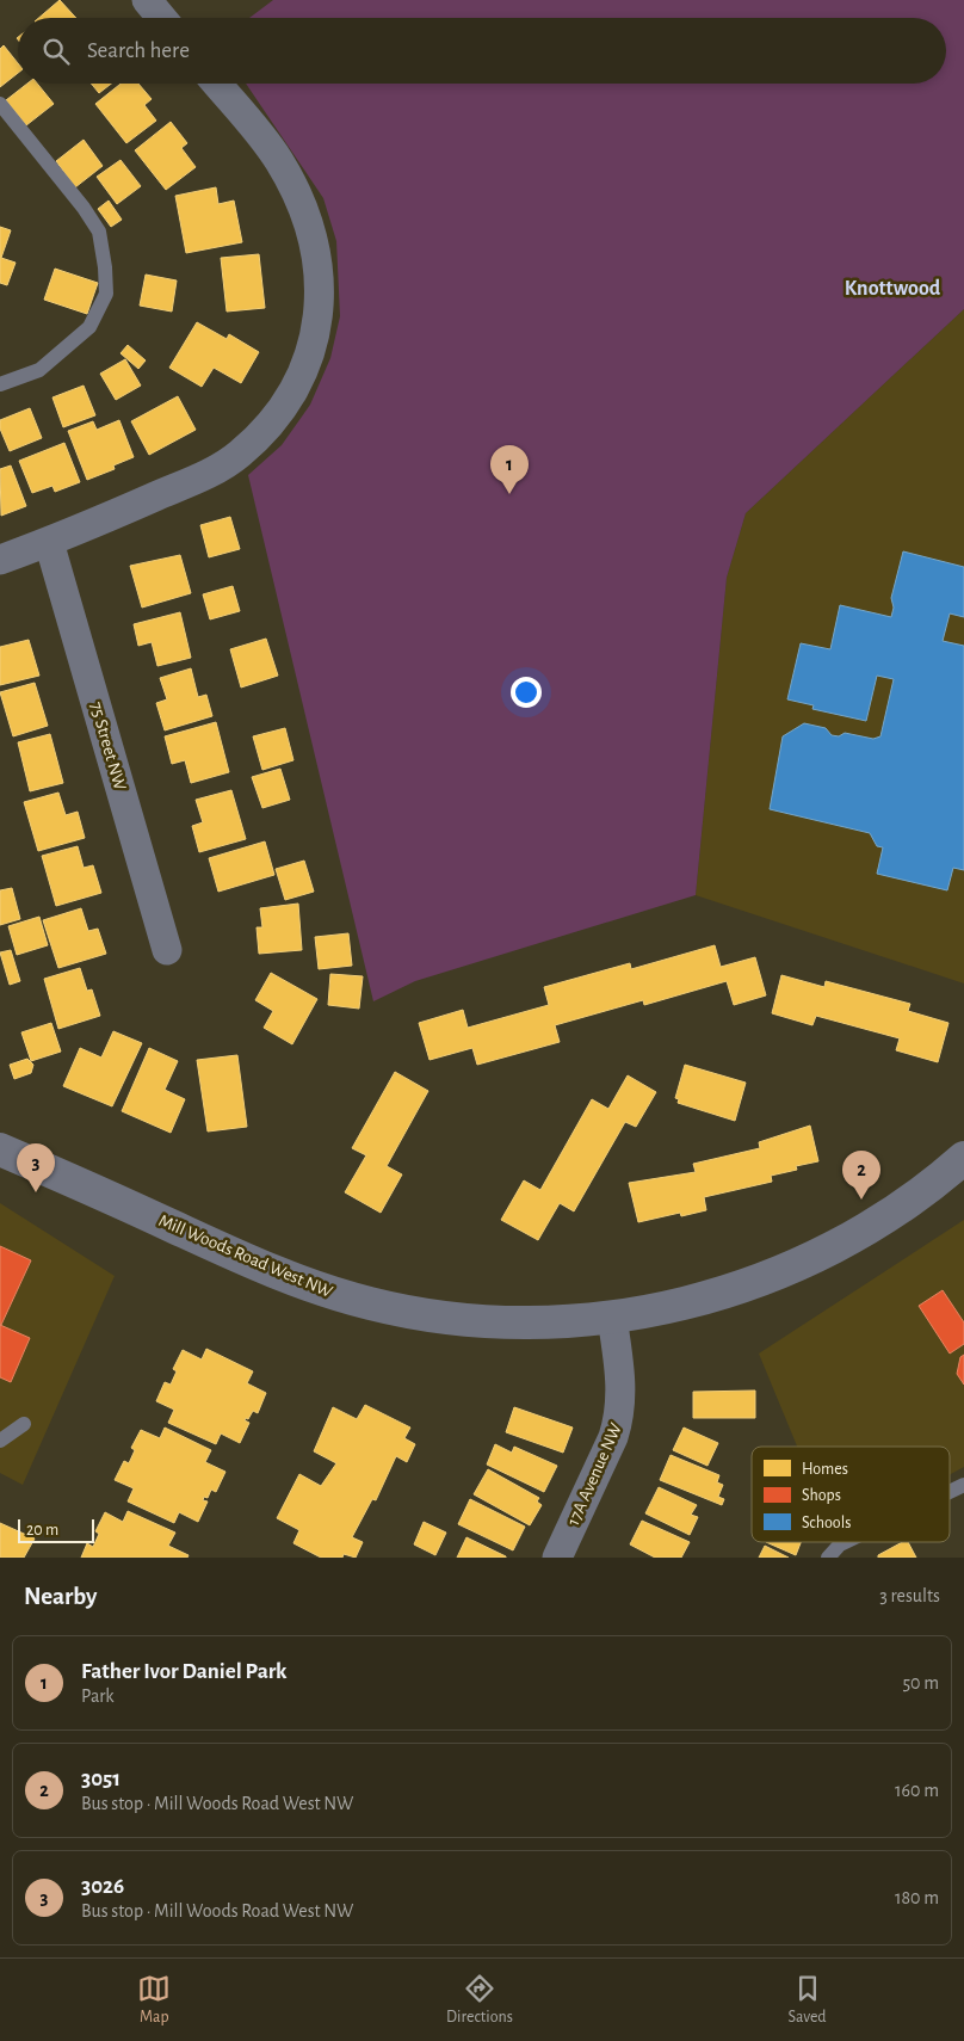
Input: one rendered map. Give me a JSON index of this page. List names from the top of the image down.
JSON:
{
  "streets": {
    "street": ["75 Street NW", "Mill Woods Road West NW", "17A Avenue NW"]
  },
  "crossings": [
    ["Mill Woods Road West NW", "17A Avenue NW"]
  ],
  "districts": ["Knottwood"],
  "legend": ["Homes", "Shops", "Schools"],
  "scale_bar": "20 m",
  "page": {
    "search": "Search here",
    "pins": ["1", "3", "2"],
    "scale": "20 m",
    "heading": ["Nearby", "3 results"],
    "list": [
      {
        "mark": "1",
        "name": "Father Ivor Daniel Park",
        "note": "Park",
        "value": "50 m"
      },
      {
        "mark": "2",
        "name": "3051",
        "note": "Bus stop · Mill Woods Road West NW",
        "value": "160 m"
      },
      {
        "mark": "3",
        "name": "3026",
        "note": "Bus stop · Mill Woods Road West NW",
        "value": "180 m"
      }
    ],
    "nav": ["Map", "Directions", "Saved"]
  }
}
